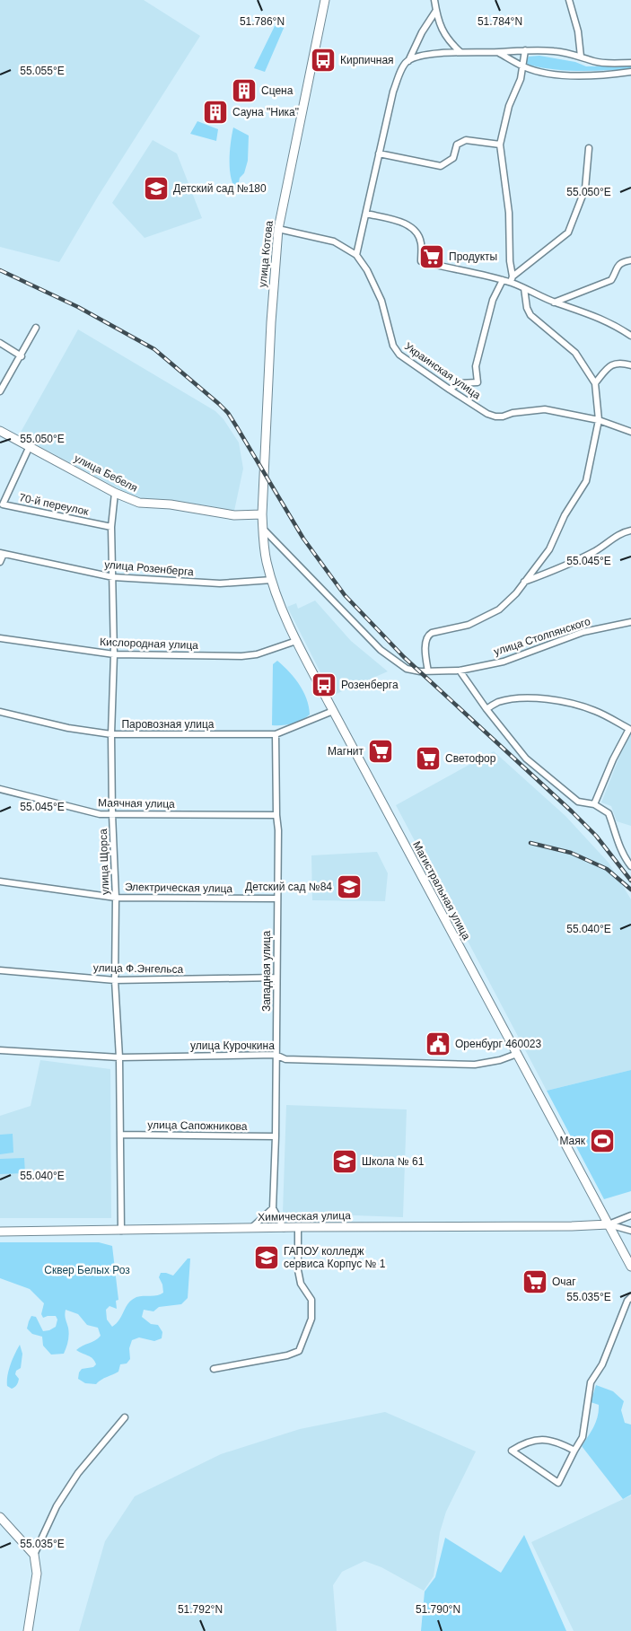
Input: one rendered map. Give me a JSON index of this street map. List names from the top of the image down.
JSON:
{
  "streets": {
    "street": [
      "улица Котова",
      "Украинская улица",
      "улица Бебеля",
      "70-й переулок",
      "улица Розенберга",
      "улица Столпянского",
      "Кислородная улица",
      "Паровозная улица",
      "Маячная улица",
      "улица Щорса",
      "Электрическая улица",
      "Магистральная улица",
      "улица Ф.Энгельса",
      "Западная улица",
      "улица Курочкина",
      "улица Сапожникова",
      "Химическая улица"
    ]
  },
  "crossings": [
    ["улица Котова", "Украинская улица"],
    ["улица Котова", "улица Бебеля"],
    ["улица Котова", "Магистральная улица"],
    ["улица Бебеля", "70-й переулок"],
    ["улица Бебеля", "улица Щорса"],
    ["улица Бебеля", "Магистральная улица"],
    ["70-й переулок", "улица Щорса"],
    ["улица Розенберга", "улица Щорса"],
    ["улица Розенберга", "Магистральная улица"],
    ["улица Столпянского", "Магистральная улица"],
    ["Кислородная улица", "улица Щорса"],
    ["Кислородная улица", "Магистральная улица"],
    ["Паровозная улица", "улица Щорса"],
    ["Паровозная улица", "Магистральная улица"],
    ["Паровозная улица", "Западная улица"],
    ["Маячная улица", "улица Щорса"],
    ["Маячная улица", "Западная улица"],
    ["улица Щорса", "Электрическая улица"],
    ["улица Щорса", "улица Ф.Энгельса"],
    ["улица Щорса", "улица Курочкина"],
    ["улица Щорса", "улица Сапожникова"],
    ["улица Щорса", "Химическая улица"],
    ["Электрическая улица", "Западная улица"],
    ["Магистральная улица", "улица Курочкина"],
    ["Магистральная улица", "Химическая улица"],
    ["улица Ф.Энгельса", "Западная улица"],
    ["Западная улица", "улица Курочкина"],
    ["Западная улица", "улица Сапожникова"]
  ],
  "parks": ["Сквер Белых Роз"],
  "places": {
    "bus stop": ["Кирпичная", "Розенберга"],
    "building": ["Сцена", "Сауна \"Ника\""],
    "school or university": [
      "Детский сад №180",
      "Детский сад №84",
      "Школа № 61",
      "ГАПОУ колледж сервиса Корпус № 1"
    ],
    "supermarket": [
      "Продукты",
      "Магнит",
      "Светофор",
      "Очаг"
    ],
    "public building": ["Оренбург 460023"],
    "sports": ["Маяк"]
  },
  "coordinates": [
    "51.786°N",
    "51.784°N",
    "55.055°E",
    "55.050°E",
    "55.045°E",
    "55.040°E",
    "55.035°E",
    "51.792°N",
    "51.790°N"
  ]
}
